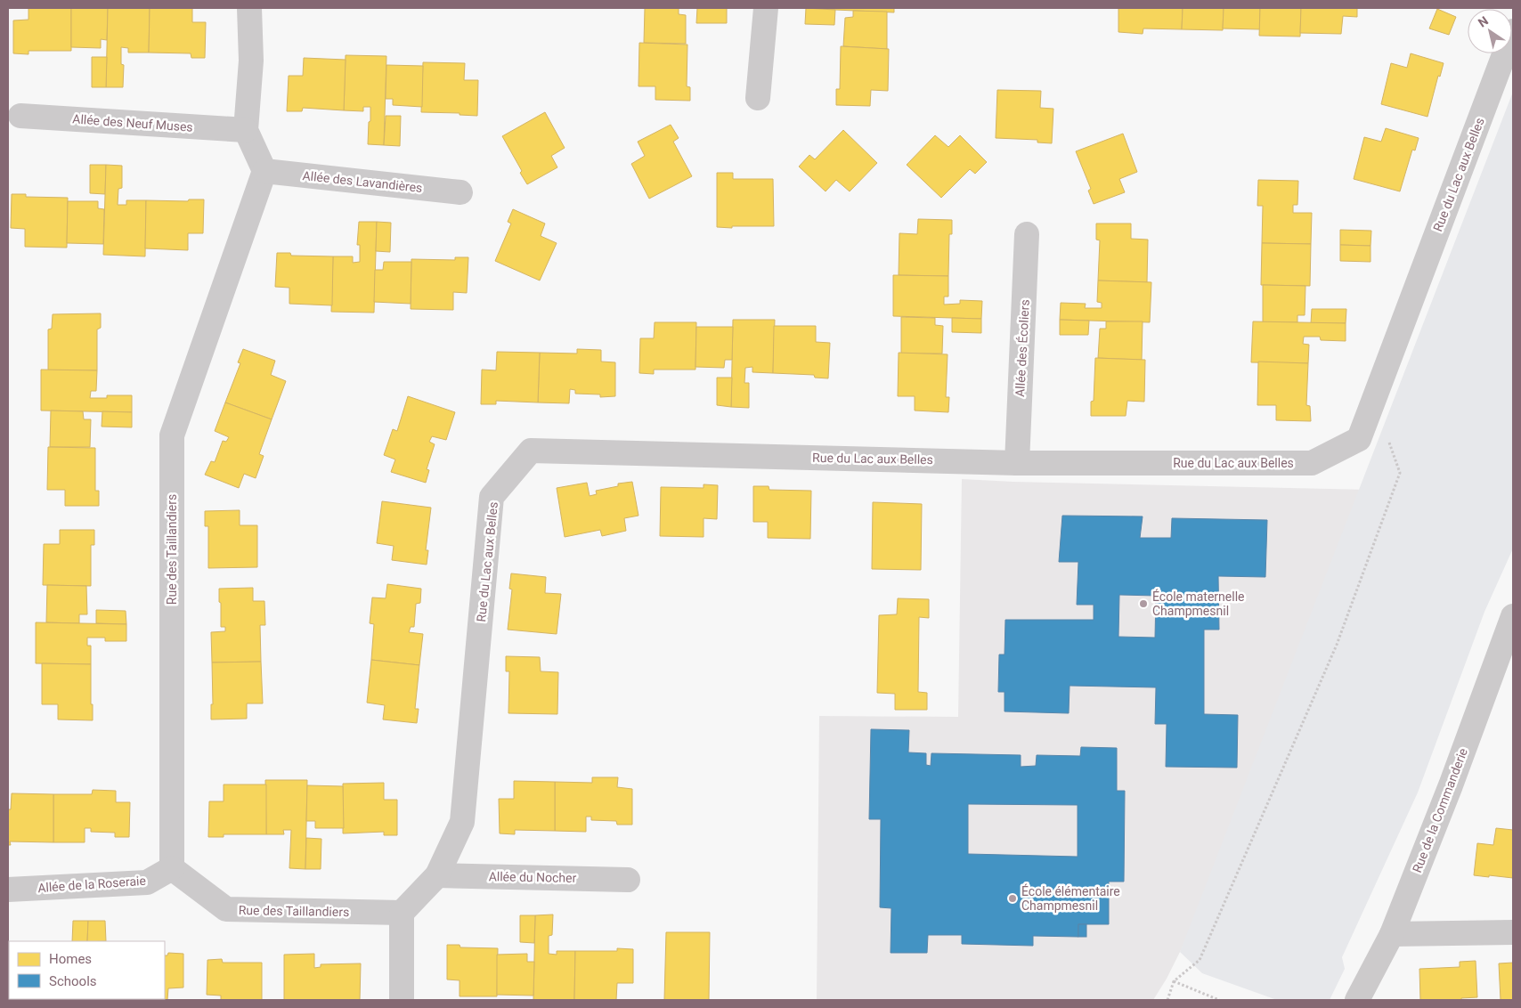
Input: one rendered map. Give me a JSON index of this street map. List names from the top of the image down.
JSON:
{
  "streets": {
    "street": [
      "Allée des Neuf Muses",
      "Rue du Lac aux Belles",
      "Allée des Lavandières",
      "Allée des Écoliers",
      "Rue des Taillandiers",
      "Rue de la Commanderie",
      "Allée du Nocher",
      "Allée de la Roseraie"
    ]
  },
  "crossings": [
    ["Rue du Lac aux Belles", "Allée des Écoliers"],
    ["Rue du Lac aux Belles", "Rue des Taillandiers"],
    ["Rue du Lac aux Belles", "Allée du Nocher"],
    ["Allée des Lavandières", "Rue des Taillandiers"],
    ["Rue des Taillandiers", "Allée de la Roseraie"]
  ],
  "places": ["École maternelle Champmesnil", "École élémentaire Champmesnil"],
  "legend": ["Homes", "Schools"],
  "north": "top left"
}
